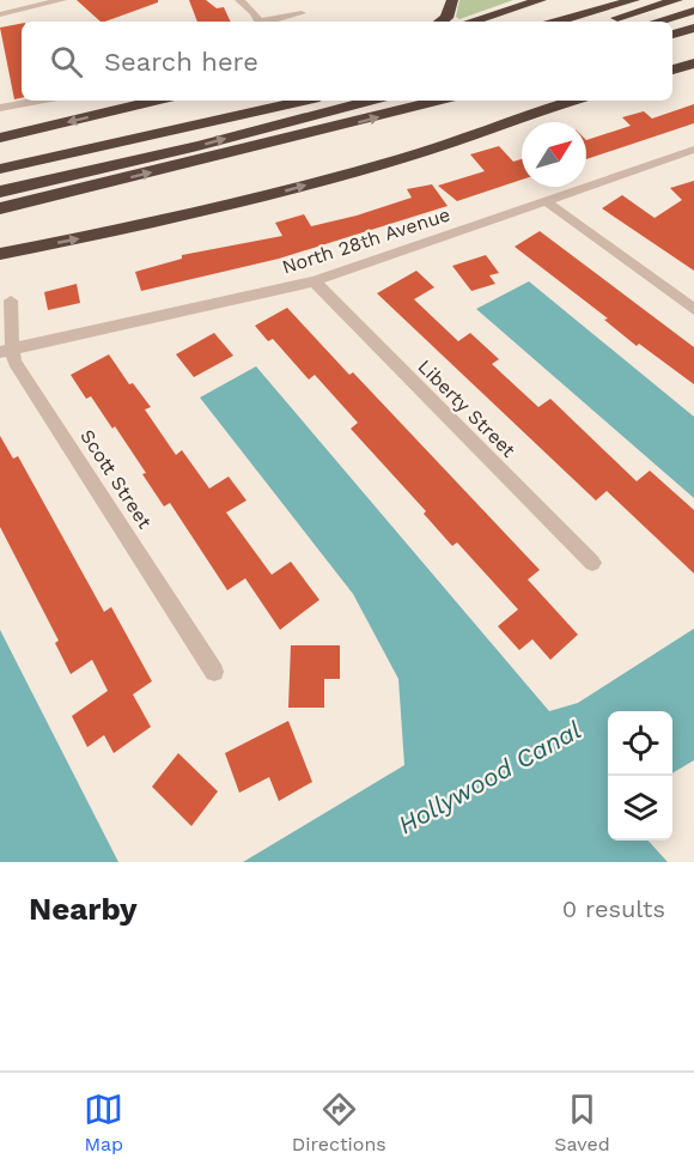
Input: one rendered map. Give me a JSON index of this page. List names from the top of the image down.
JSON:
{
  "streets": {
    "street": ["North 28th Avenue", "Liberty Street", "Scott Street"]
  },
  "crossings": [
    ["North 28th Avenue", "Liberty Street"],
    ["North 28th Avenue", "Scott Street"]
  ],
  "water": ["Hollywood Canal"],
  "north": "top right",
  "page": {
    "search": "Search here",
    "heading": ["Nearby", "0 results"],
    "nav": ["Map", "Directions", "Saved"]
  }
}
